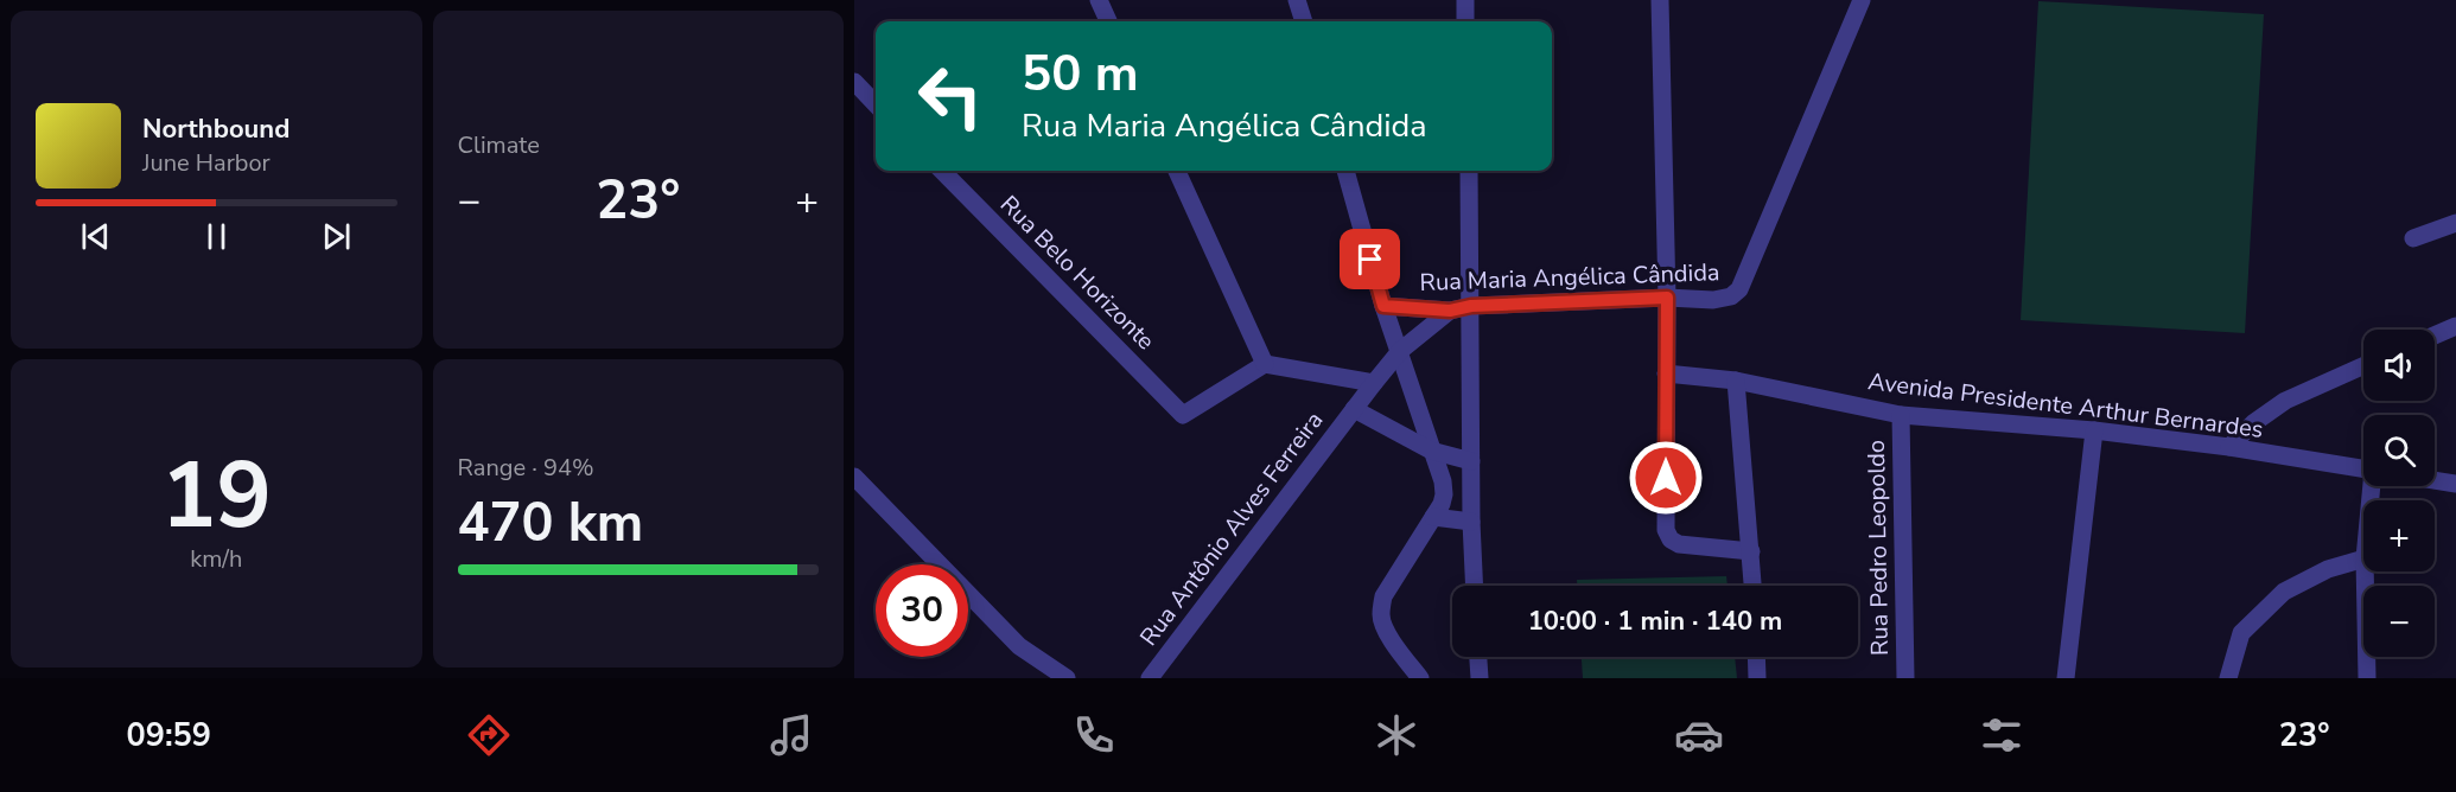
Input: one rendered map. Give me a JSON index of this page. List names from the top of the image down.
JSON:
{
  "streets": {
    "street": [
      "Rua Belo Horizonte",
      "Rua Maria Angélica Cândida",
      "Avenida Presidente Arthur Bernardes",
      "Rua Antônio Alves Ferreira",
      "Rua Pedro Leopoldo"
    ]
  },
  "crossings": [
    ["Rua Maria Angélica Cândida", "Rua Antônio Alves Ferreira"],
    ["Avenida Presidente Arthur Bernardes", "Rua Pedro Leopoldo"]
  ],
  "page": {
    "tile": [
      "Climate",
      ["19", "km/h"],
      ["Range · 94%", "470 km"]
    ],
    "turn": ["50 m", "Rua Maria Angélica Cândida"],
    "song": ["Northbound", "June Harbor"],
    "heat": ["−", "23°", "+"],
    "map_buttons": ["+", "−"],
    "limit": "30",
    "trip": "10:00 · 1 min · 140 m",
    "tabs": ["09:59", "23°"]
  }
}
